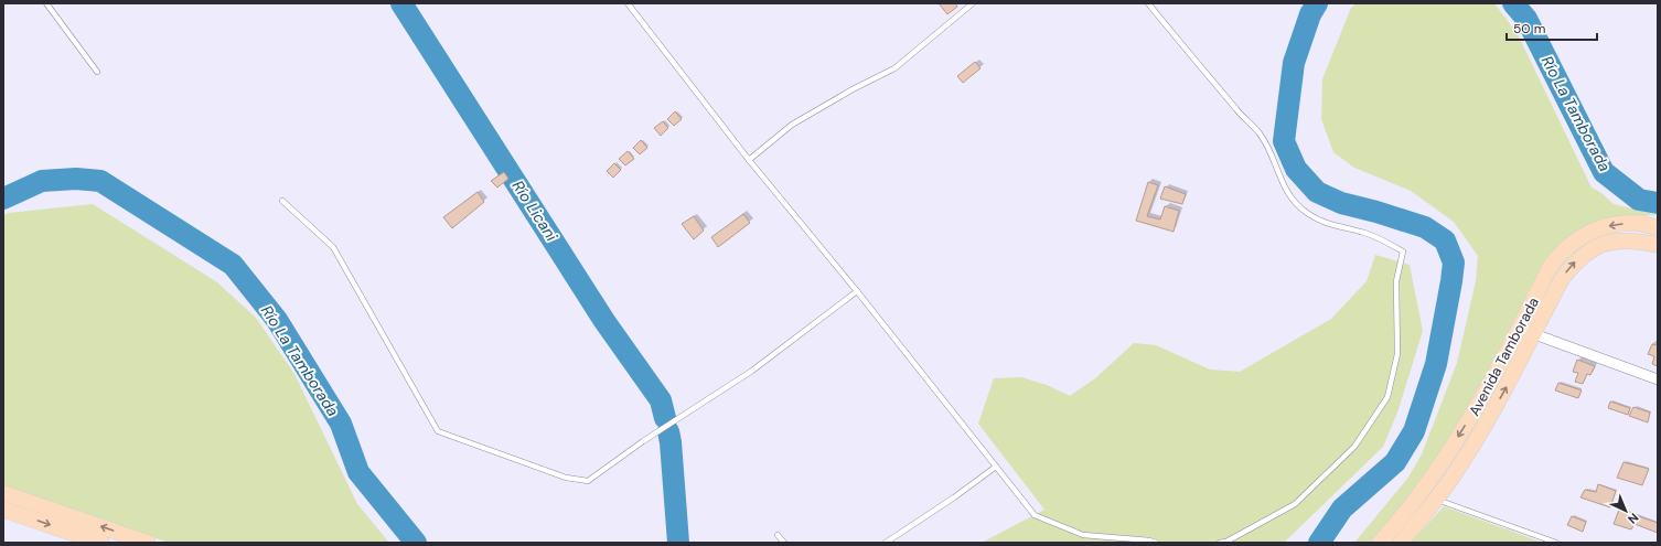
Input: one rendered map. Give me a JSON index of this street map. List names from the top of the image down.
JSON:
{
  "streets": {
    "main road": ["Avenida Tamborada"]
  },
  "water": ["Río La Tamborada", "Río Licani"],
  "scale_bar": "50 m",
  "north": "bottom right"
}
